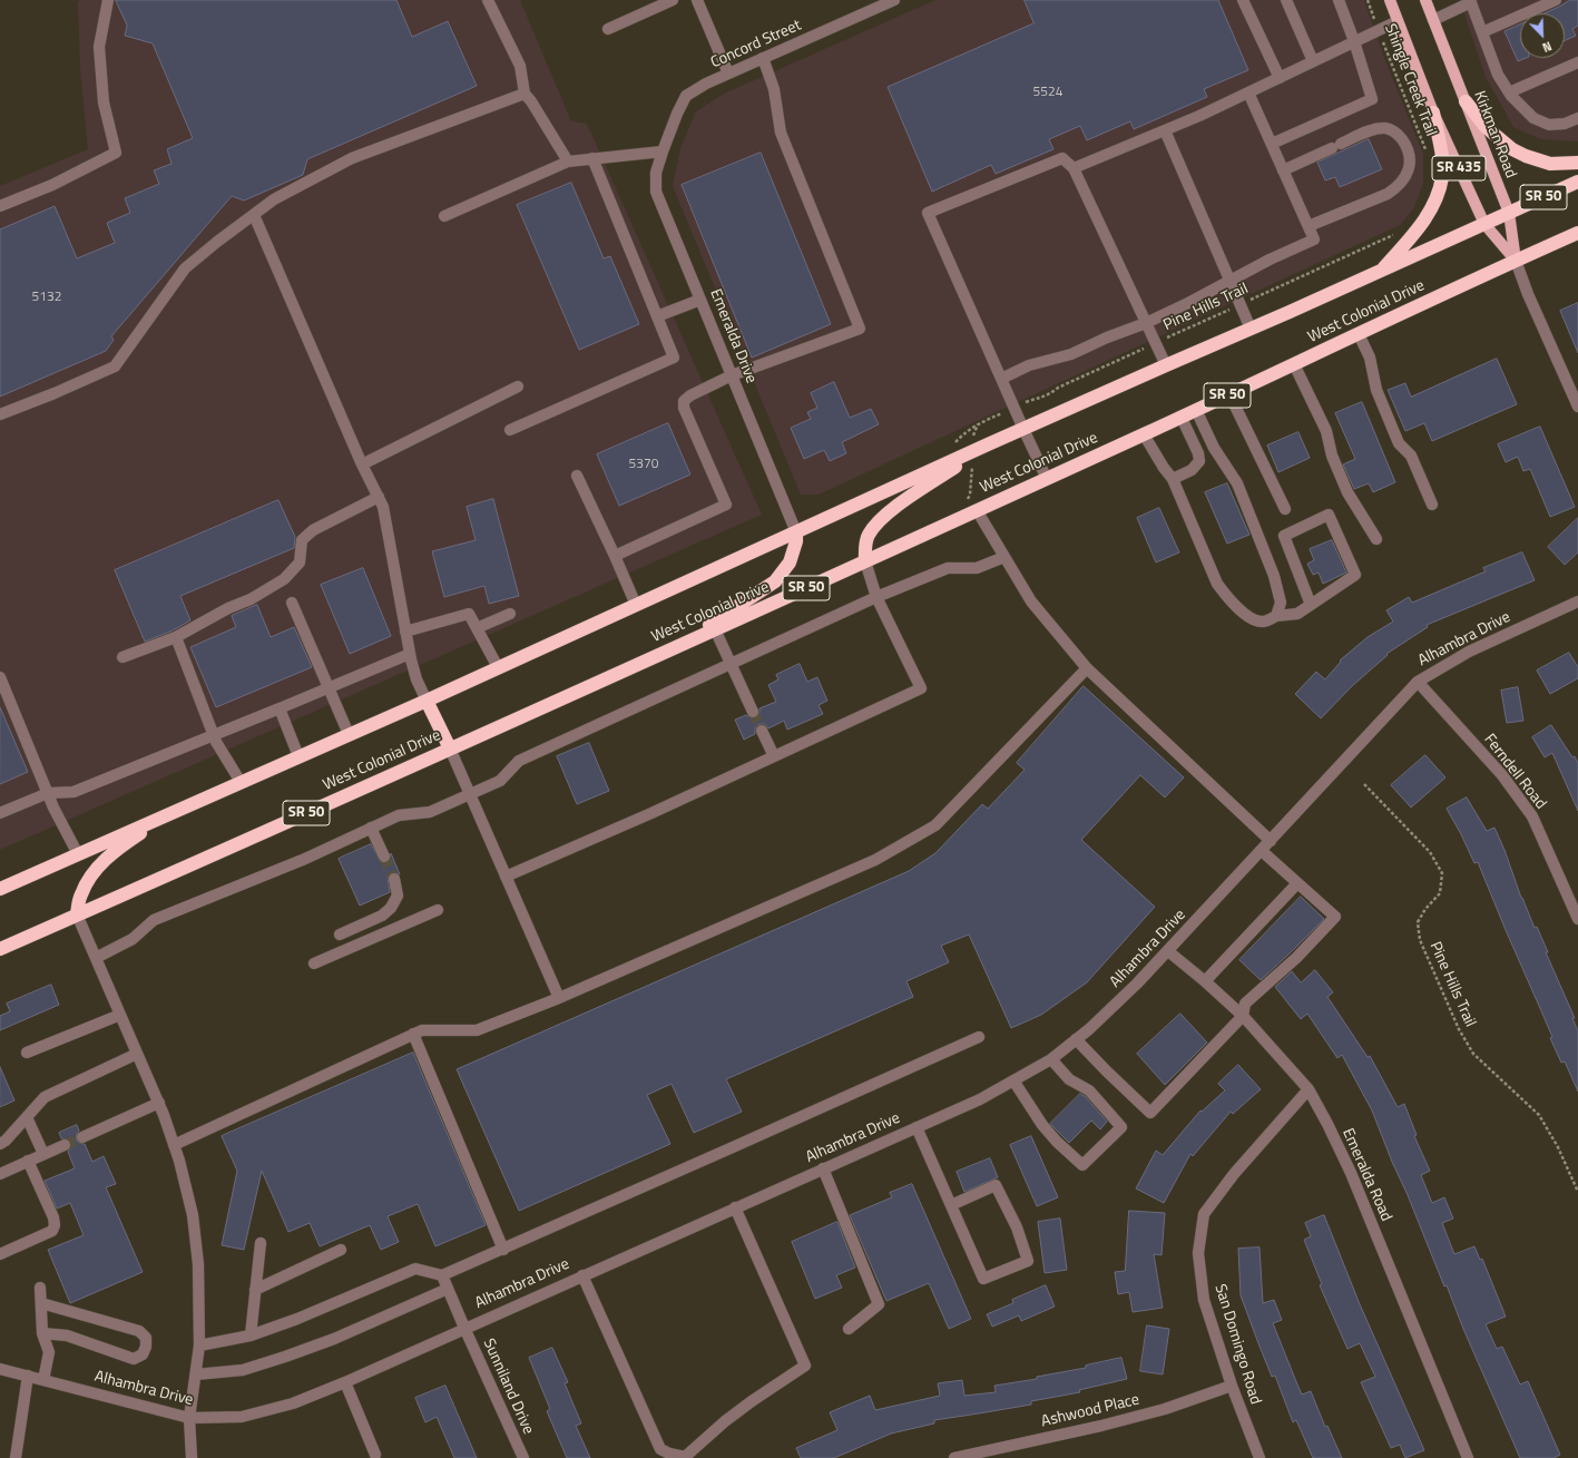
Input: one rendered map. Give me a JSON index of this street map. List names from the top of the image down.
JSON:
{
  "streets": {
    "highway": ["SR 50", "West Colonial Drive"],
    "main road": ["Kirkman Road", "SR 435"],
    "street": [
      "Concord Street",
      "Emeralda Drive",
      "Alhambra Drive",
      "Ferndell Road",
      "Emeralda Road",
      "San Domingo Road",
      "Sunniland Drive",
      "Ashwood Place"
    ],
    "path": ["Shingle Creek Trail", "Pine Hills Trail"]
  },
  "crossings": [
    ["Concord Street", "Emeralda Drive"],
    ["Kirkman Road", "SR 435"],
    ["Kirkman Road", "West Colonial Drive"],
    ["SR 435", "West Colonial Drive"],
    ["West Colonial Drive", "Emeralda Drive"],
    ["Alhambra Drive", "Ferndell Road"],
    ["Alhambra Drive", "Emeralda Road"],
    ["Alhambra Drive", "Sunniland Drive"],
    ["Emeralda Road", "San Domingo Road"],
    ["San Domingo Road", "Ashwood Place"]
  ],
  "house_numbers": ["5524", "5132", "5370"],
  "north": "bottom right"
}
